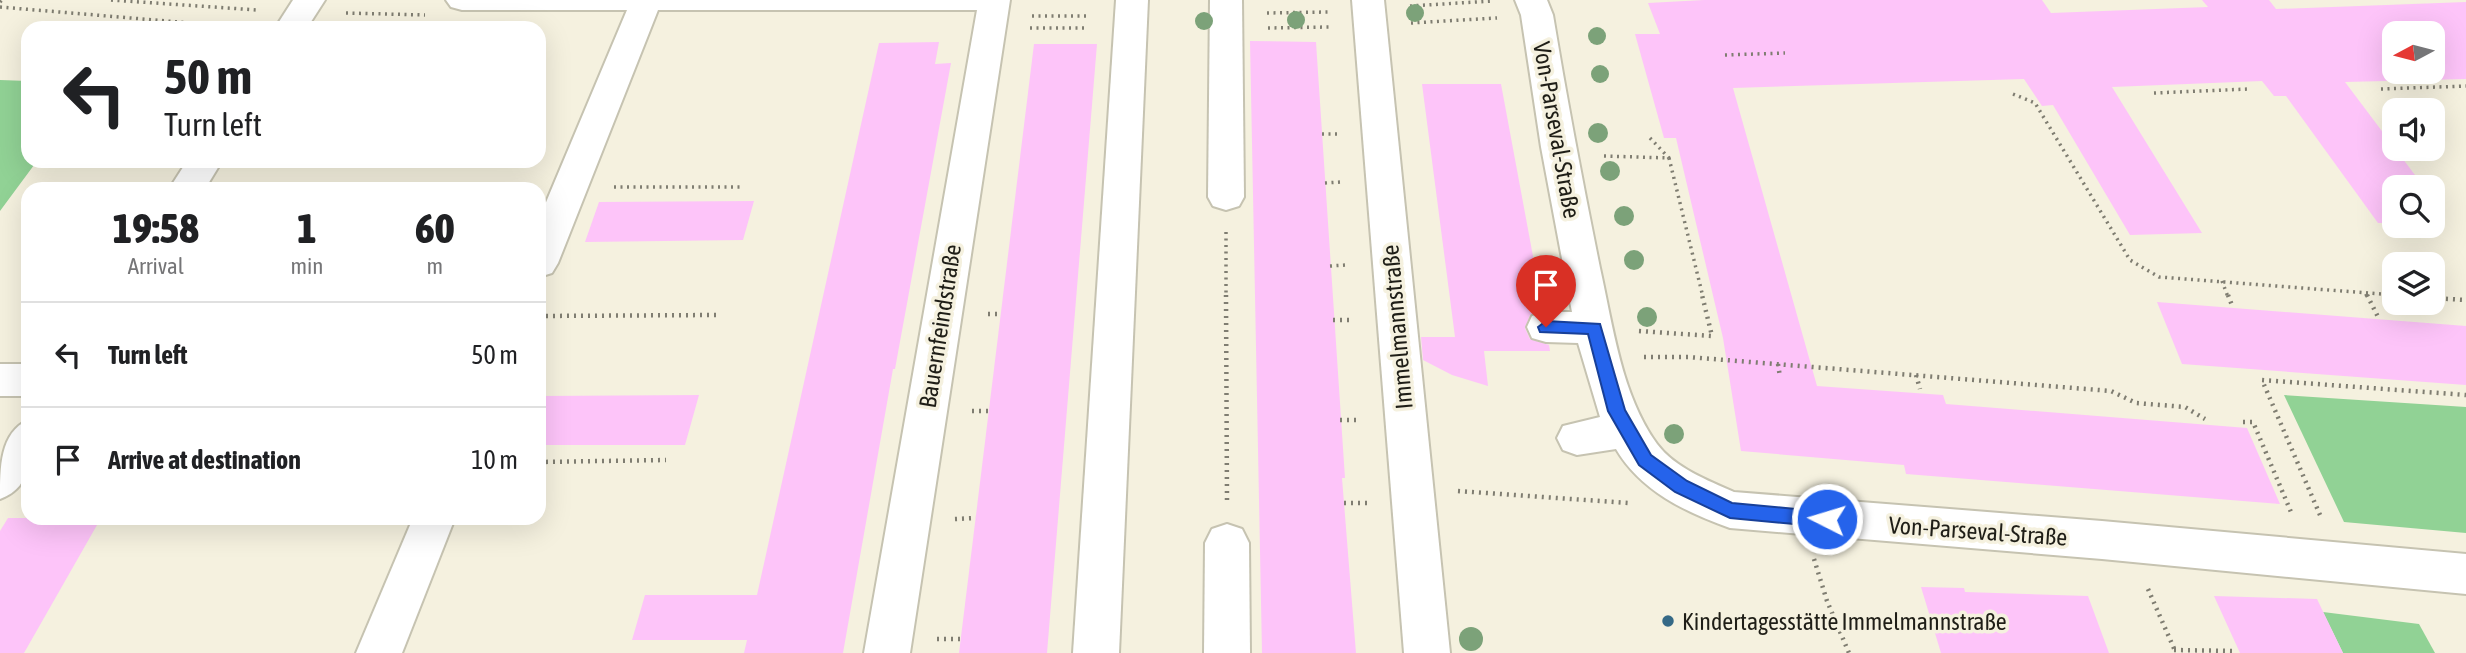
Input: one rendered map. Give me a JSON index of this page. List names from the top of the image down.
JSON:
{
  "streets": {
    "street": ["Von-Parseval-Straße", "Bauernfeindstraße", "Immelmannstraße"]
  },
  "places": ["Kindertagesstätte Immelmannstraße"],
  "north": "left",
  "page": {
    "turn": ["50 m", "Turn left"],
    "eta": [
      "19:58",
      "Arrival",
      "1",
      "min",
      "60",
      "m"
    ],
    "list": [
      {
        "name": "Turn left",
        "value": "50 m"
      },
      {
        "name": "Arrive at destination",
        "value": "10 m"
      }
    ]
  }
}
